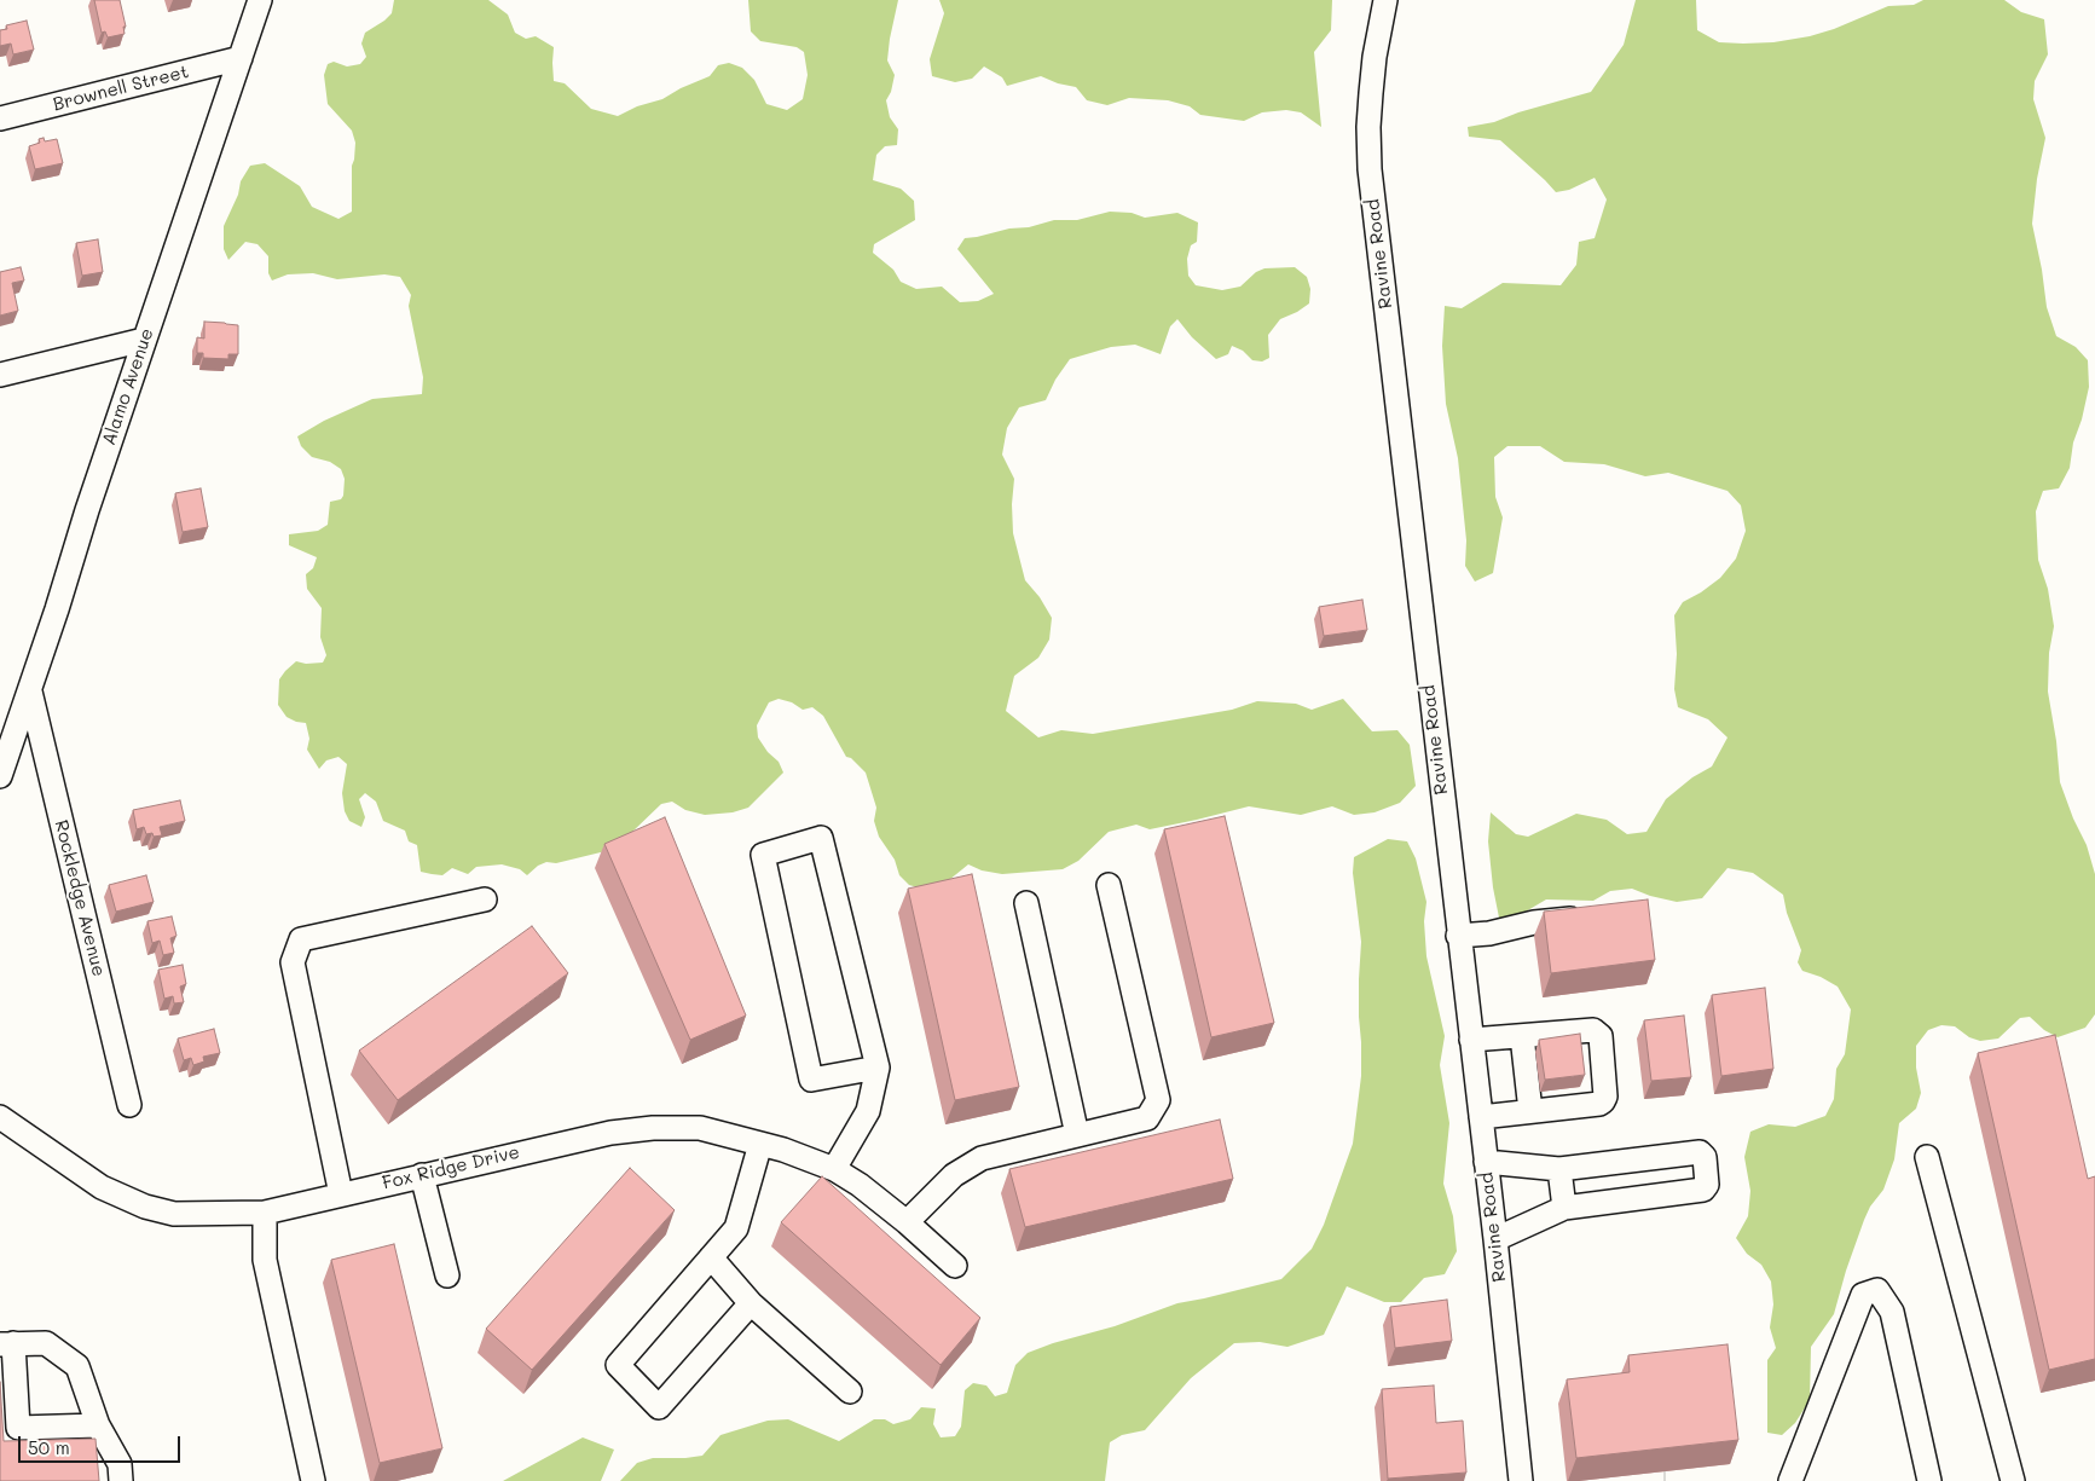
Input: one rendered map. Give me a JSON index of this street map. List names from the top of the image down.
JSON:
{
  "streets": {
    "street": [
      "Brownell Street",
      "Ravine Road",
      "Alamo Avenue",
      "Rockledge Avenue",
      "Fox Ridge Drive"
    ]
  },
  "crossings": [
    ["Brownell Street", "Alamo Avenue"],
    ["Alamo Avenue", "Rockledge Avenue"]
  ],
  "scale_bar": "50 m"
}
